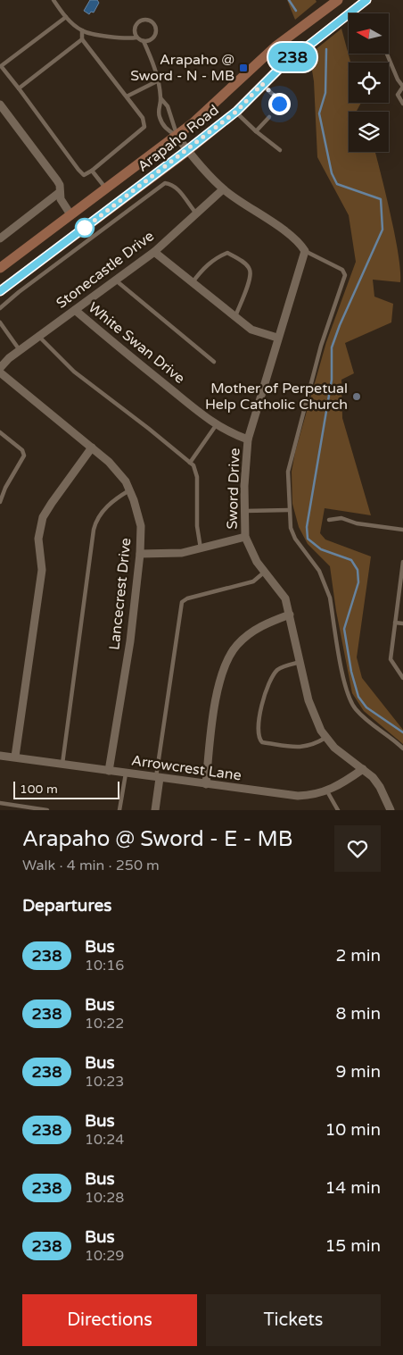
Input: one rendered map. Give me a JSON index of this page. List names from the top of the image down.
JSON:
{
  "streets": {
    "main road": ["Arapaho Road"],
    "street": [
      "Stonecastle Drive",
      "White Swan Drive",
      "Sword Drive",
      "Lancecrest Drive",
      "Arrowcrest Lane"
    ]
  },
  "crossings": [
    ["Stonecastle Drive", "White Swan Drive"],
    ["White Swan Drive", "Sword Drive"],
    ["Sword Drive", "Arrowcrest Lane"],
    ["Lancecrest Drive", "Arrowcrest Lane"]
  ],
  "places": {
    "transit": ["Arapaho @ Sword - N - MB"],
    "other": ["Mother of Perpetual Help Catholic Church"]
  },
  "lines": ["bus line 238"],
  "scale_bar": "100 m",
  "north": "left",
  "page": {
    "on_map": "238",
    "scale": "100 m",
    "heading": [
      ["Arapaho @ Sword - E - MB", "Walk · 4 min · 250 m"],
      "Departures"
    ],
    "list": [
      {
        "mark": "238",
        "name": "Bus",
        "note": "10:16",
        "value": "2 min"
      },
      {
        "mark": "238",
        "name": "Bus",
        "note": "10:22",
        "value": "8 min"
      },
      {
        "mark": "238",
        "name": "Bus",
        "note": "10:23",
        "value": "9 min"
      },
      {
        "mark": "238",
        "name": "Bus",
        "note": "10:24",
        "value": "10 min"
      },
      {
        "mark": "238",
        "name": "Bus",
        "note": "10:28",
        "value": "14 min"
      },
      {
        "mark": "238",
        "name": "Bus",
        "note": "10:29",
        "value": "15 min"
      }
    ],
    "buttons": ["Directions", "Tickets"]
  }
}
